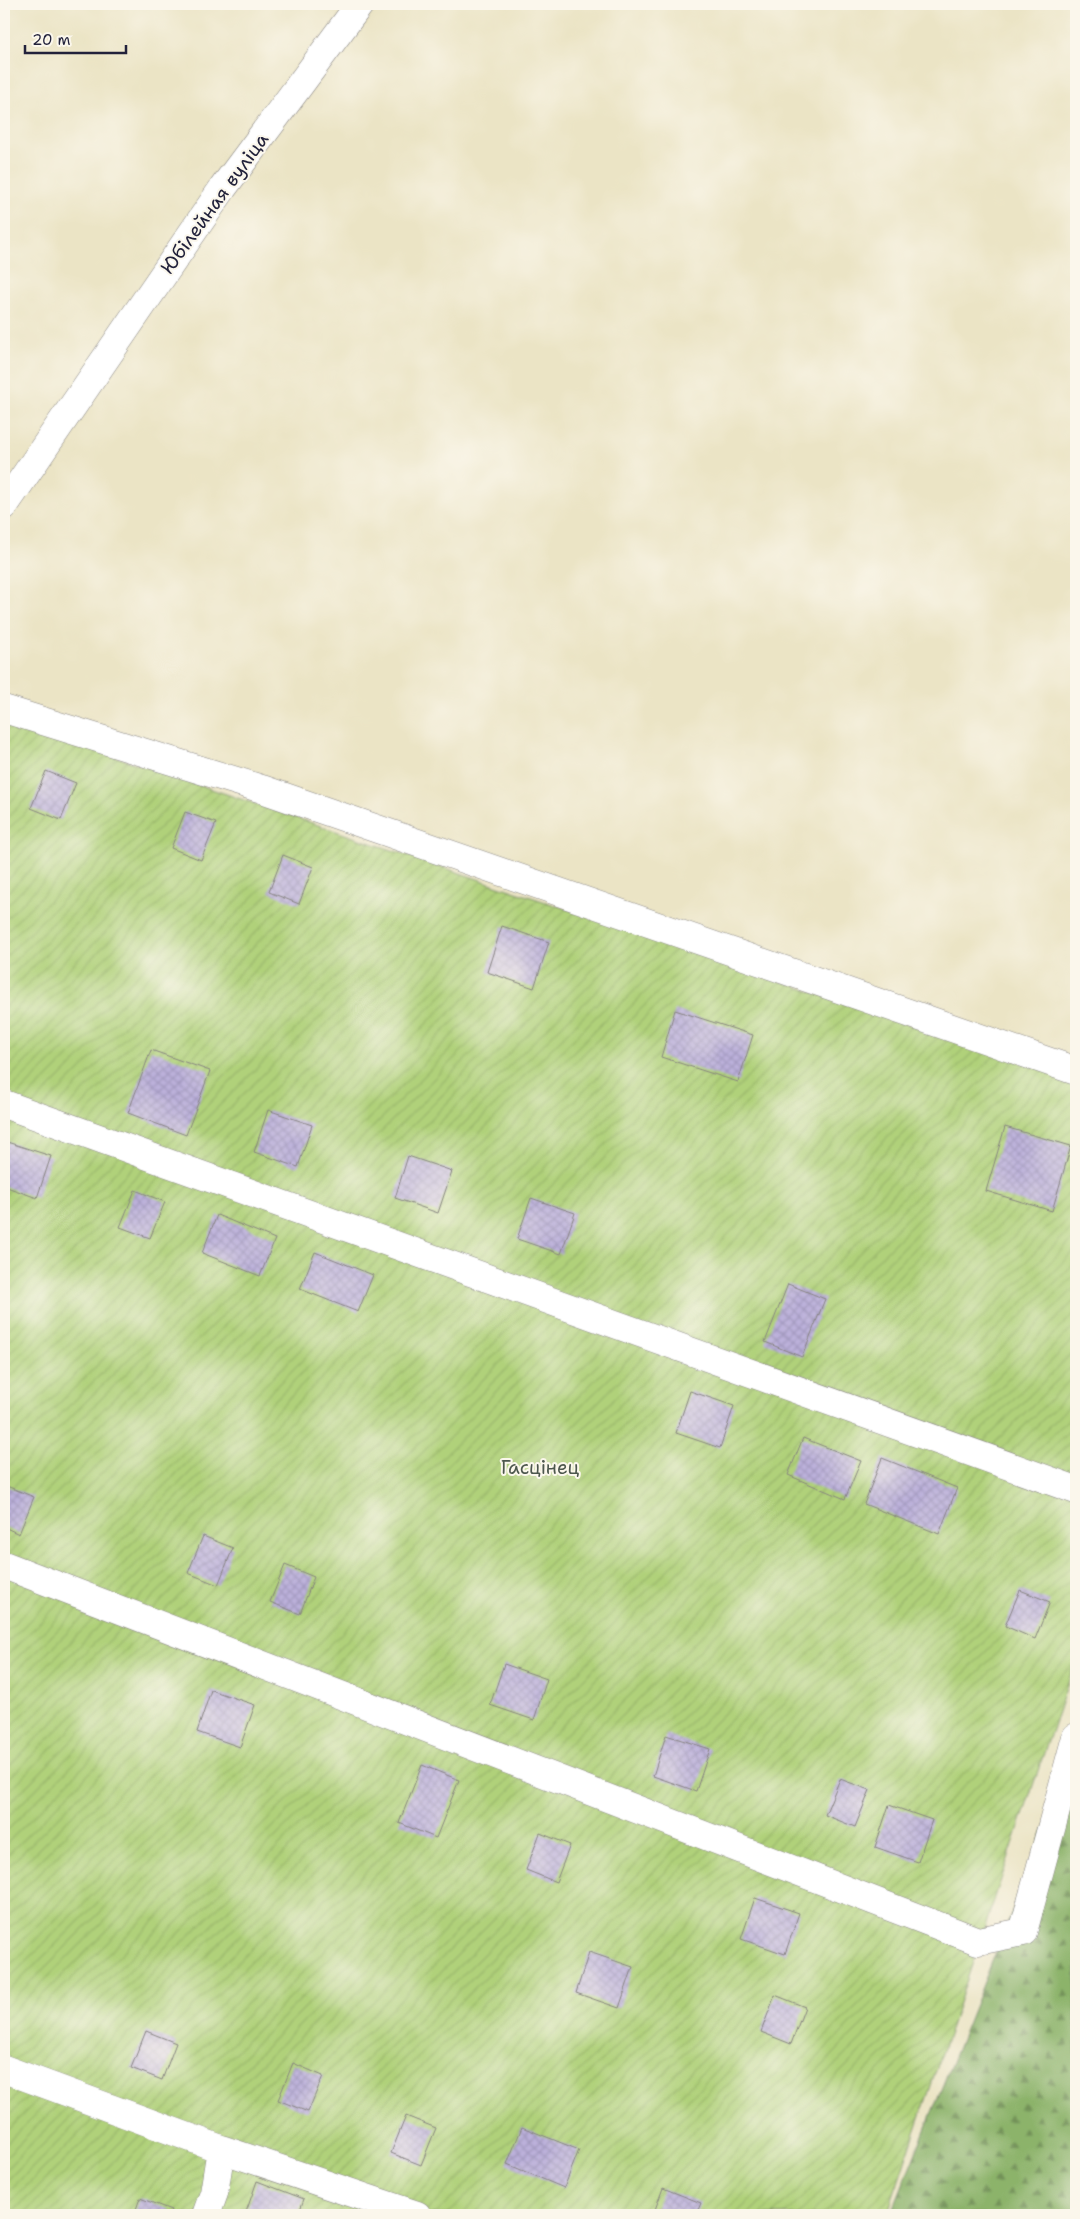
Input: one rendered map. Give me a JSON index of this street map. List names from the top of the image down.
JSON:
{
  "streets": {
    "street": ["Юбілейная вуліца"]
  },
  "parks": ["Гасцінец"],
  "scale_bar": "20 m"
}
